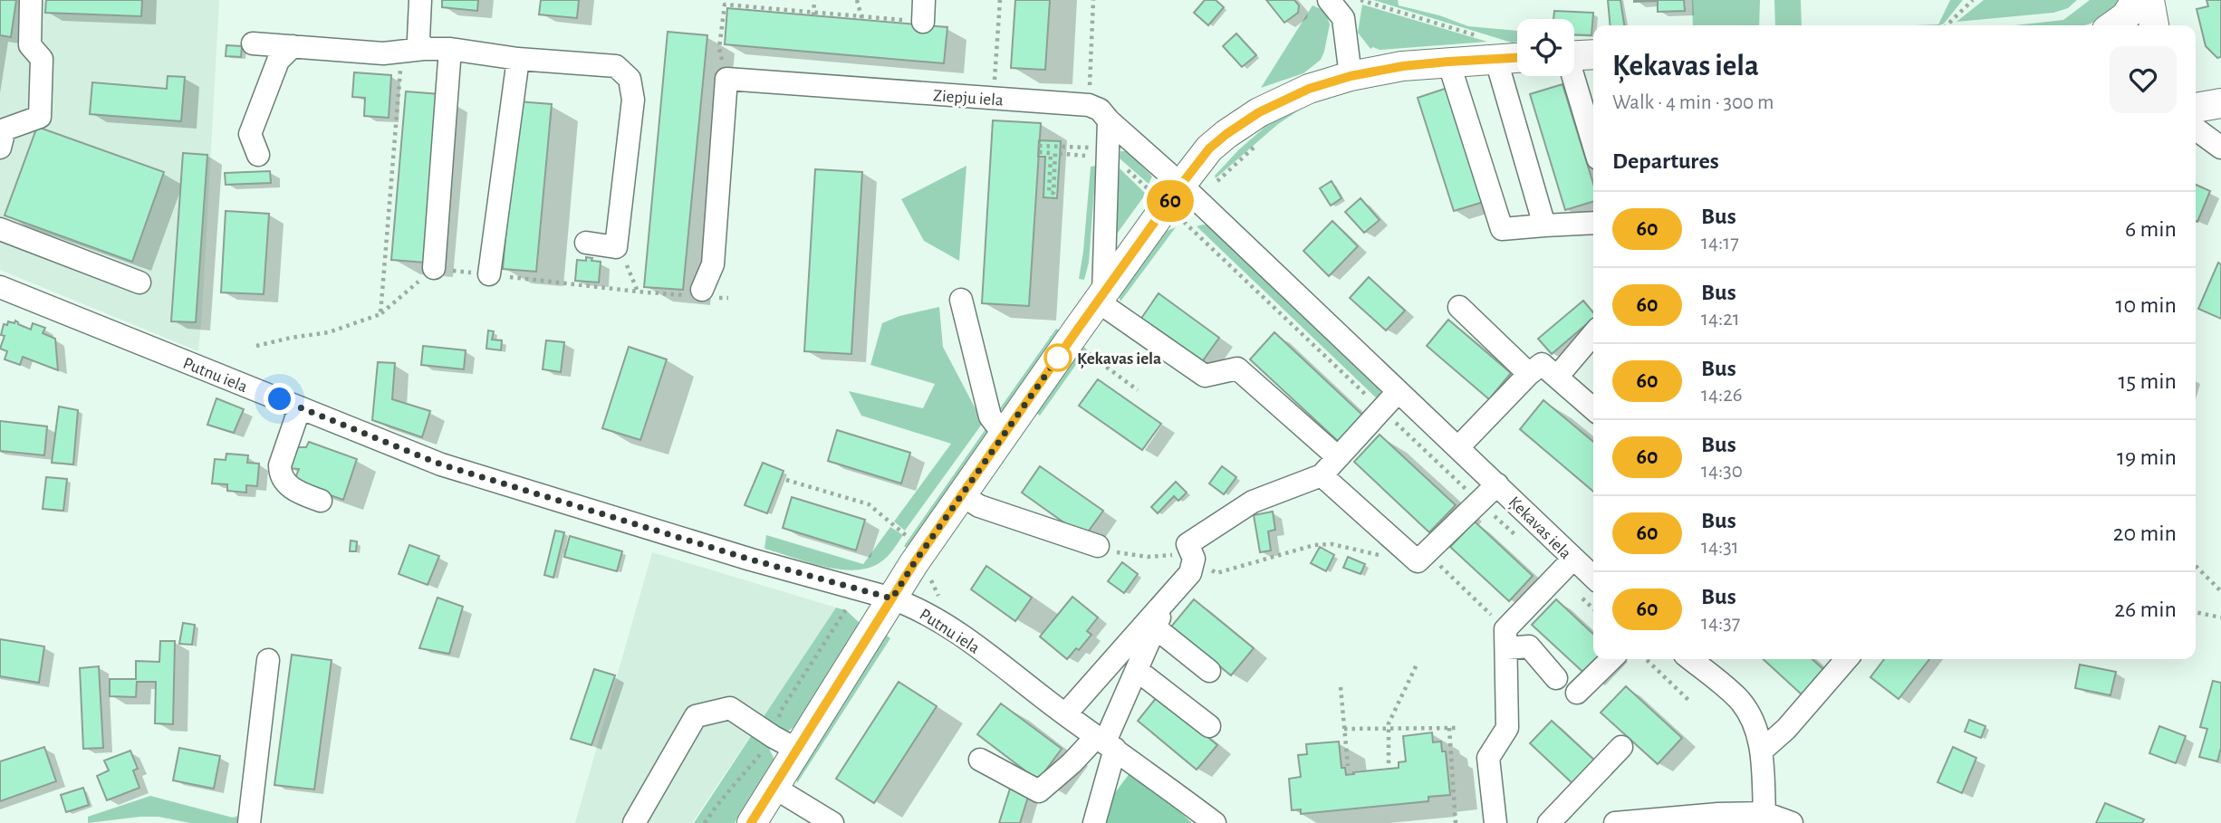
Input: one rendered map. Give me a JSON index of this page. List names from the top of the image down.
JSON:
{
  "streets": {
    "street": ["Ziepju iela", "Putnu iela", "Ķekavas iela"]
  },
  "places": ["Ķekavas iela"],
  "lines": ["bus line 60"],
  "page": {
    "on_map": "60",
    "heading": [
      ["Ķekavas iela", "Walk · 4 min · 300 m"],
      "Departures"
    ],
    "list": [
      {
        "mark": "60",
        "name": "Bus",
        "note": "14:17",
        "value": "6 min"
      },
      {
        "mark": "60",
        "name": "Bus",
        "note": "14:21",
        "value": "10 min"
      },
      {
        "mark": "60",
        "name": "Bus",
        "note": "14:26",
        "value": "15 min"
      },
      {
        "mark": "60",
        "name": "Bus",
        "note": "14:30",
        "value": "19 min"
      },
      {
        "mark": "60",
        "name": "Bus",
        "note": "14:31",
        "value": "20 min"
      },
      {
        "mark": "60",
        "name": "Bus",
        "note": "14:37",
        "value": "26 min"
      }
    ]
  }
}
